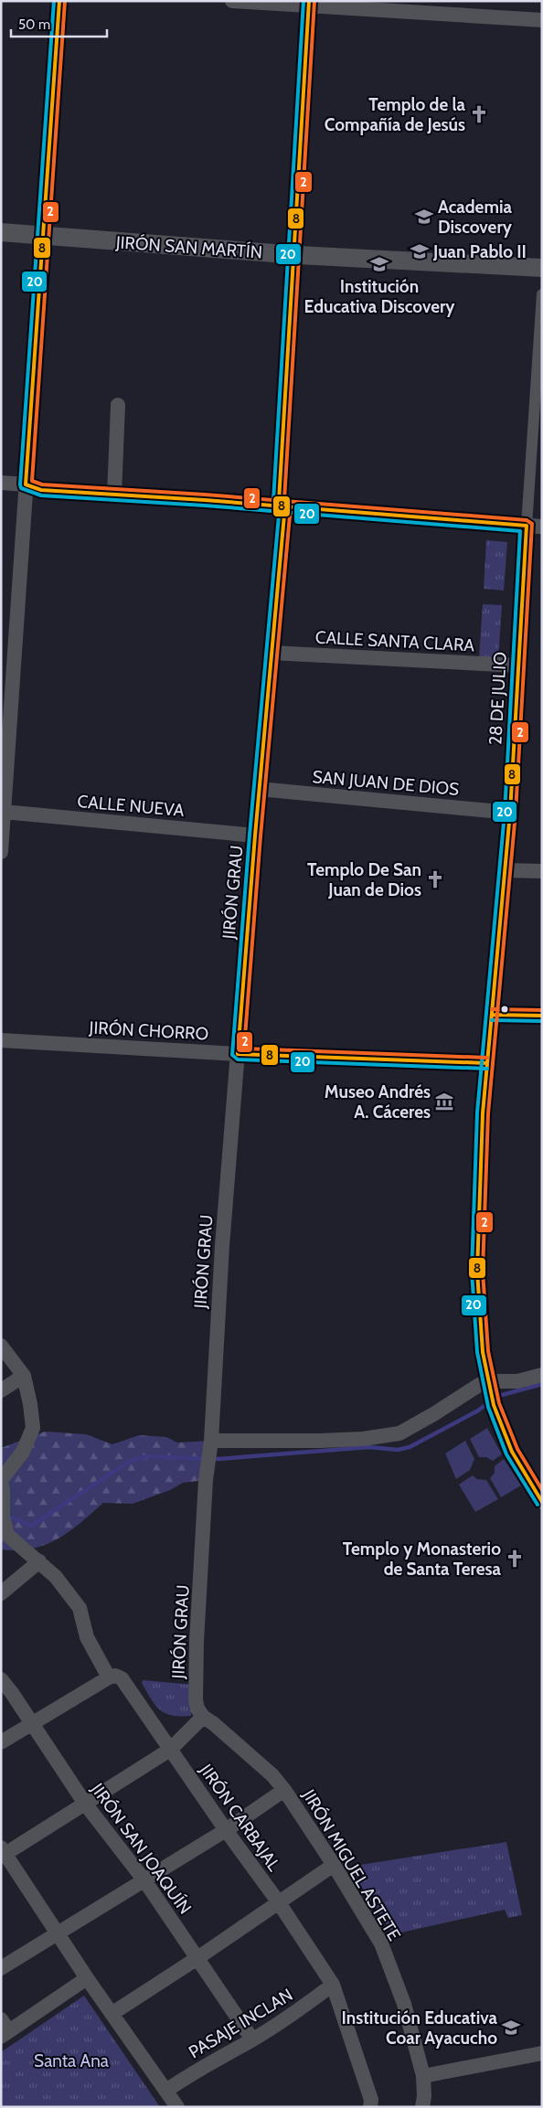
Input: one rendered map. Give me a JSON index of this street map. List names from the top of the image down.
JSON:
{
  "streets": {
    "street": [
      "JIRÓN SAN MARTÍN",
      "CALLE SANTA CLARA",
      "28 DE JULIO",
      "SAN JUAN DE DIOS",
      "CALLE NUEVA",
      "JIRÓN GRAU",
      "JIRÓN CHORRO",
      "JIRÓN CARBAJAL",
      "JIRÓN SAN JOAQUÍN",
      "JIRÓN MIGUEL ASTETE",
      "PASAJE INCLAN"
    ]
  },
  "crossings": [
    ["JIRÓN SAN MARTÍN", "JIRÓN GRAU"],
    ["CALLE SANTA CLARA", "28 DE JULIO"],
    ["CALLE SANTA CLARA", "JIRÓN GRAU"],
    ["28 DE JULIO", "SAN JUAN DE DIOS"],
    ["28 DE JULIO", "JIRÓN CHORRO"],
    ["SAN JUAN DE DIOS", "JIRÓN GRAU"],
    ["CALLE NUEVA", "JIRÓN GRAU"],
    ["JIRÓN GRAU", "JIRÓN CHORRO"],
    ["JIRÓN GRAU", "JIRÓN MIGUEL ASTETE"],
    ["JIRÓN CARBAJAL", "PASAJE INCLAN"],
    ["JIRÓN SAN JOAQUÍN", "PASAJE INCLAN"]
  ],
  "parks": ["Santa Ana"],
  "places": {
    "church": ["Templo de la Compañía de Jesús", "Templo De San Juan de Dios", "Templo y Monasterio de Santa Teresa"],
    "school or university": [
      "Academia Discovery",
      "Juan Pablo II",
      "Institución Educativa Discovery",
      "Institución Educativa Coar Ayacucho"
    ],
    "museum": ["Museo Andrés A. Cáceres"]
  },
  "lines": ["transit line 8", "transit line 20", "transit line 2"],
  "scale_bar": "50 m"
}
